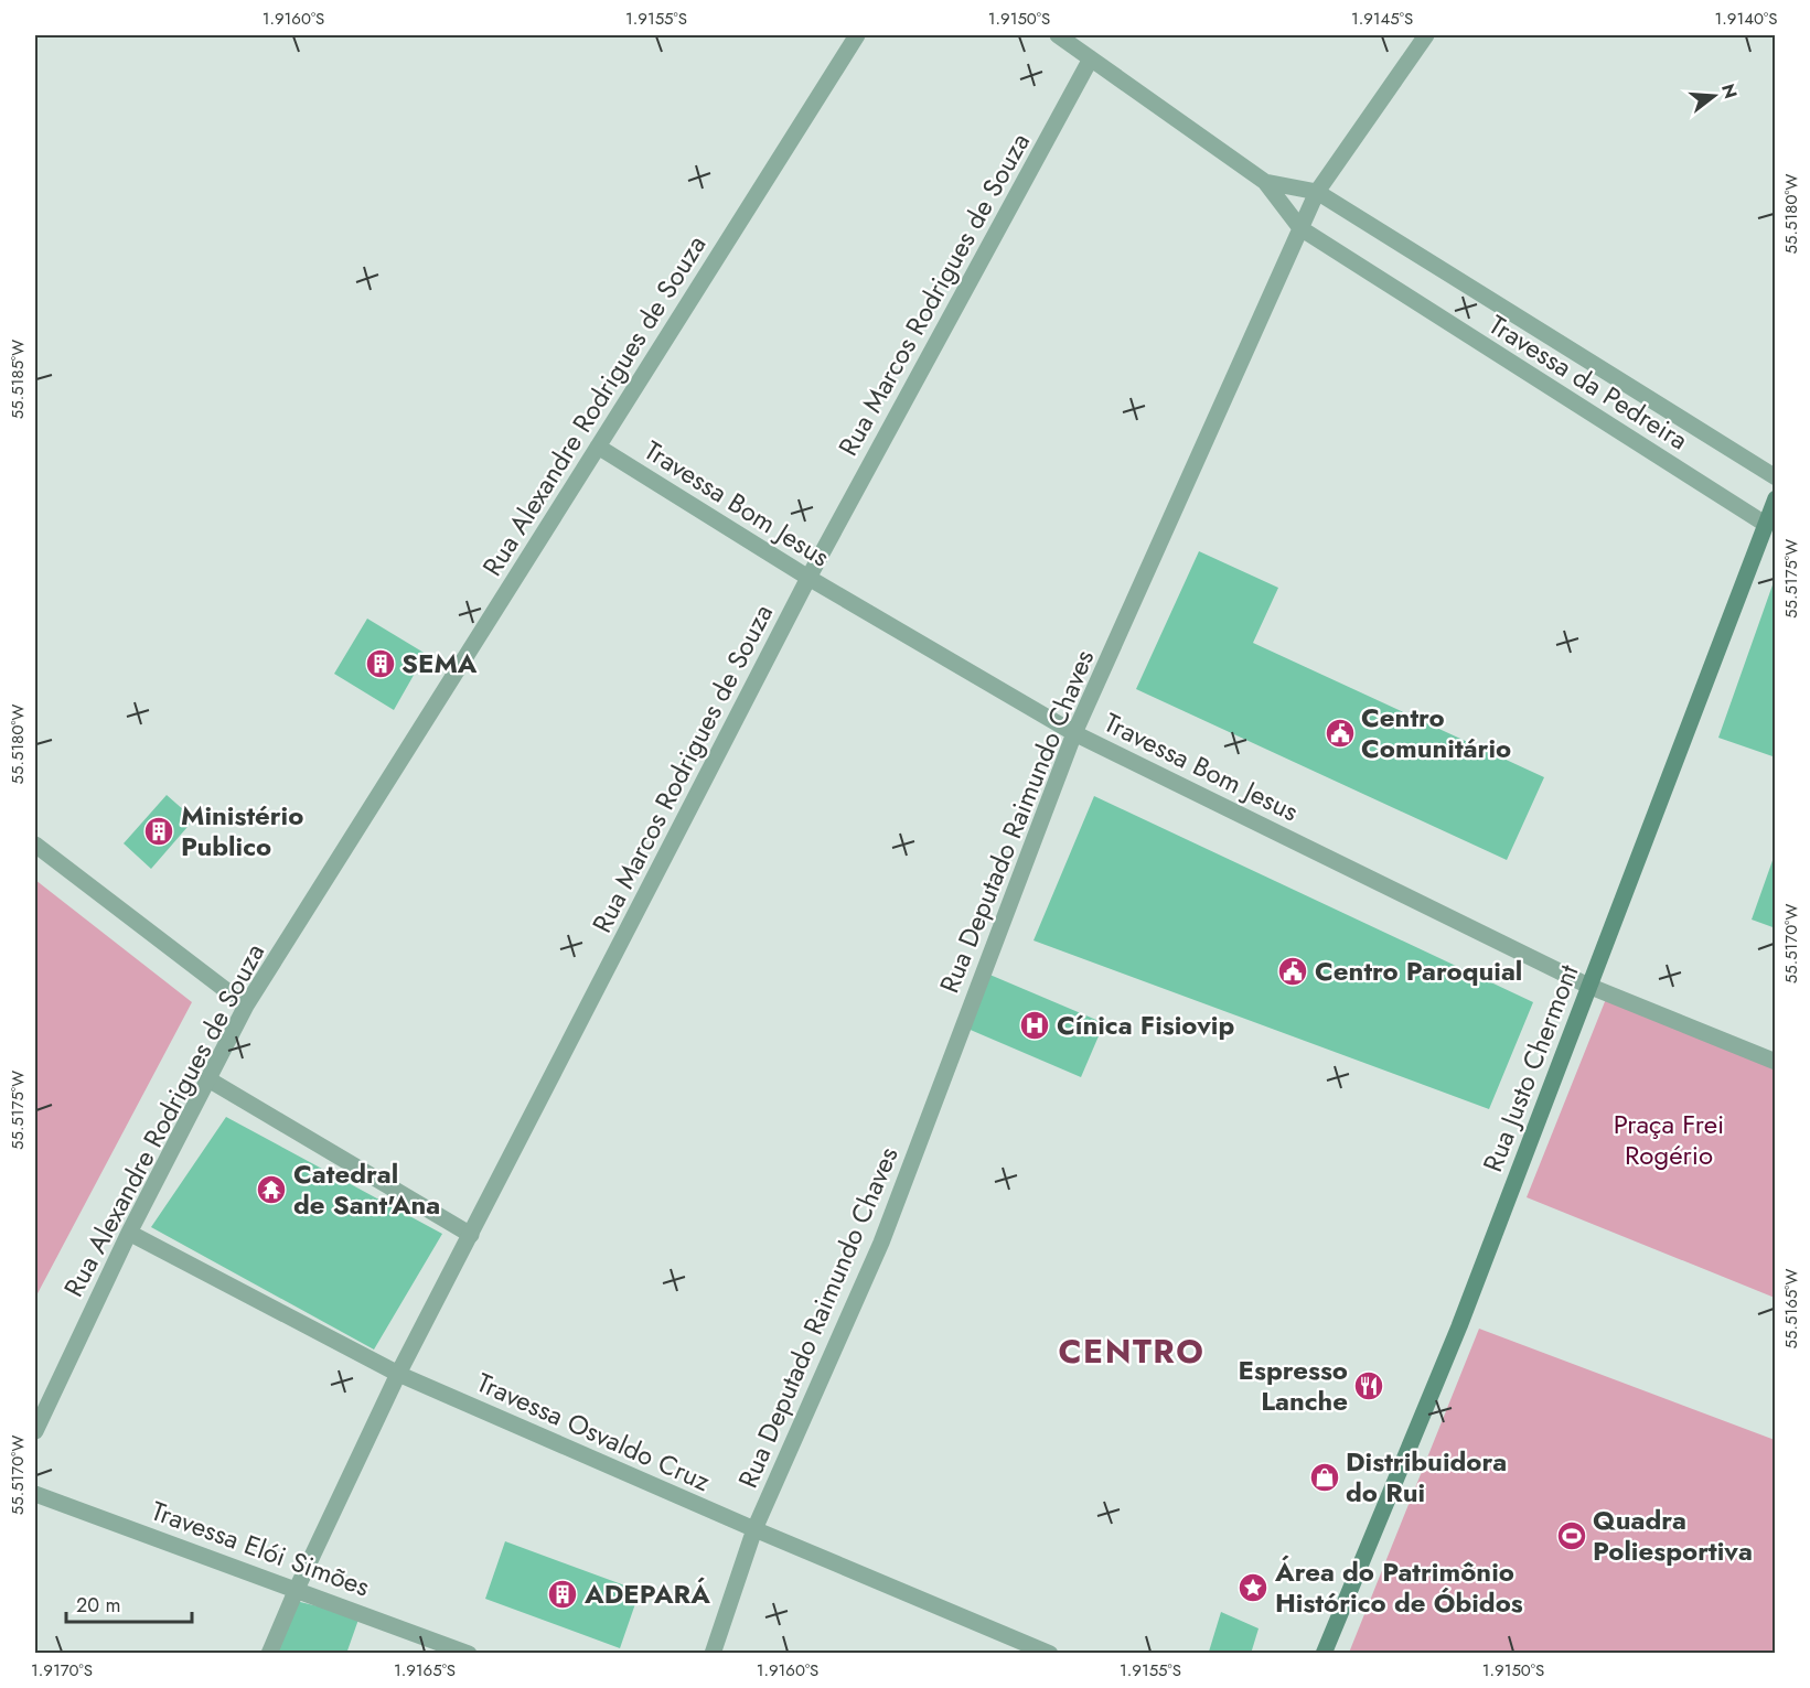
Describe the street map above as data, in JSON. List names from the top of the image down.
{
  "streets": {
    "street": [
      "Rua Marcos Rodrigues de Souza",
      "Travessa da Pedreira",
      "Rua Alexandre Rodrigues de Souza",
      "Travessa Bom Jesus",
      "Rua Deputado Raimundo Chaves",
      "Rua Justo Chermont",
      "Travessa Osvaldo Cruz",
      "Travessa Elói Simões"
    ]
  },
  "crossings": [
    ["Rua Marcos Rodrigues de Souza", "Travessa da Pedreira"],
    ["Rua Marcos Rodrigues de Souza", "Travessa Bom Jesus"],
    ["Rua Marcos Rodrigues de Souza", "Travessa Osvaldo Cruz"],
    ["Rua Marcos Rodrigues de Souza", "Travessa Elói Simões"],
    ["Travessa da Pedreira", "Rua Deputado Raimundo Chaves"],
    ["Travessa da Pedreira", "Rua Justo Chermont"],
    ["Rua Alexandre Rodrigues de Souza", "Travessa Bom Jesus"],
    ["Rua Alexandre Rodrigues de Souza", "Travessa Osvaldo Cruz"],
    ["Travessa Bom Jesus", "Rua Deputado Raimundo Chaves"],
    ["Travessa Bom Jesus", "Rua Justo Chermont"],
    ["Rua Deputado Raimundo Chaves", "Travessa Osvaldo Cruz"]
  ],
  "districts": ["CENTRO"],
  "parks": ["Praça Frei Rogério"],
  "places": {
    "building": ["SEMA", "Ministério Publico", "ADEPARÁ"],
    "public building": ["Centro Comunitário", "Centro Paroquial"],
    "hospital": ["Cínica Fisiovip"],
    "temple": ["Catedral de Sant'Ana"],
    "restaurant": ["Espresso Lanche"],
    "shop": ["Distribuidora do Rui"],
    "sports": ["Quadra Poliesportiva"],
    "place": ["Área do Patrimônio Histórico de Óbidos"]
  },
  "scale_bar": "20 m",
  "north": "right",
  "coordinates": [
    "1.9160°S",
    "1.9155°S",
    "1.9150°S",
    "1.9145°S",
    "1.9140°S",
    "55.5180°W",
    "55.5185°W",
    "55.5175°W",
    "55.5170°W",
    "55.5165°W",
    "1.9170°S",
    "1.9165°S"
  ]
}
